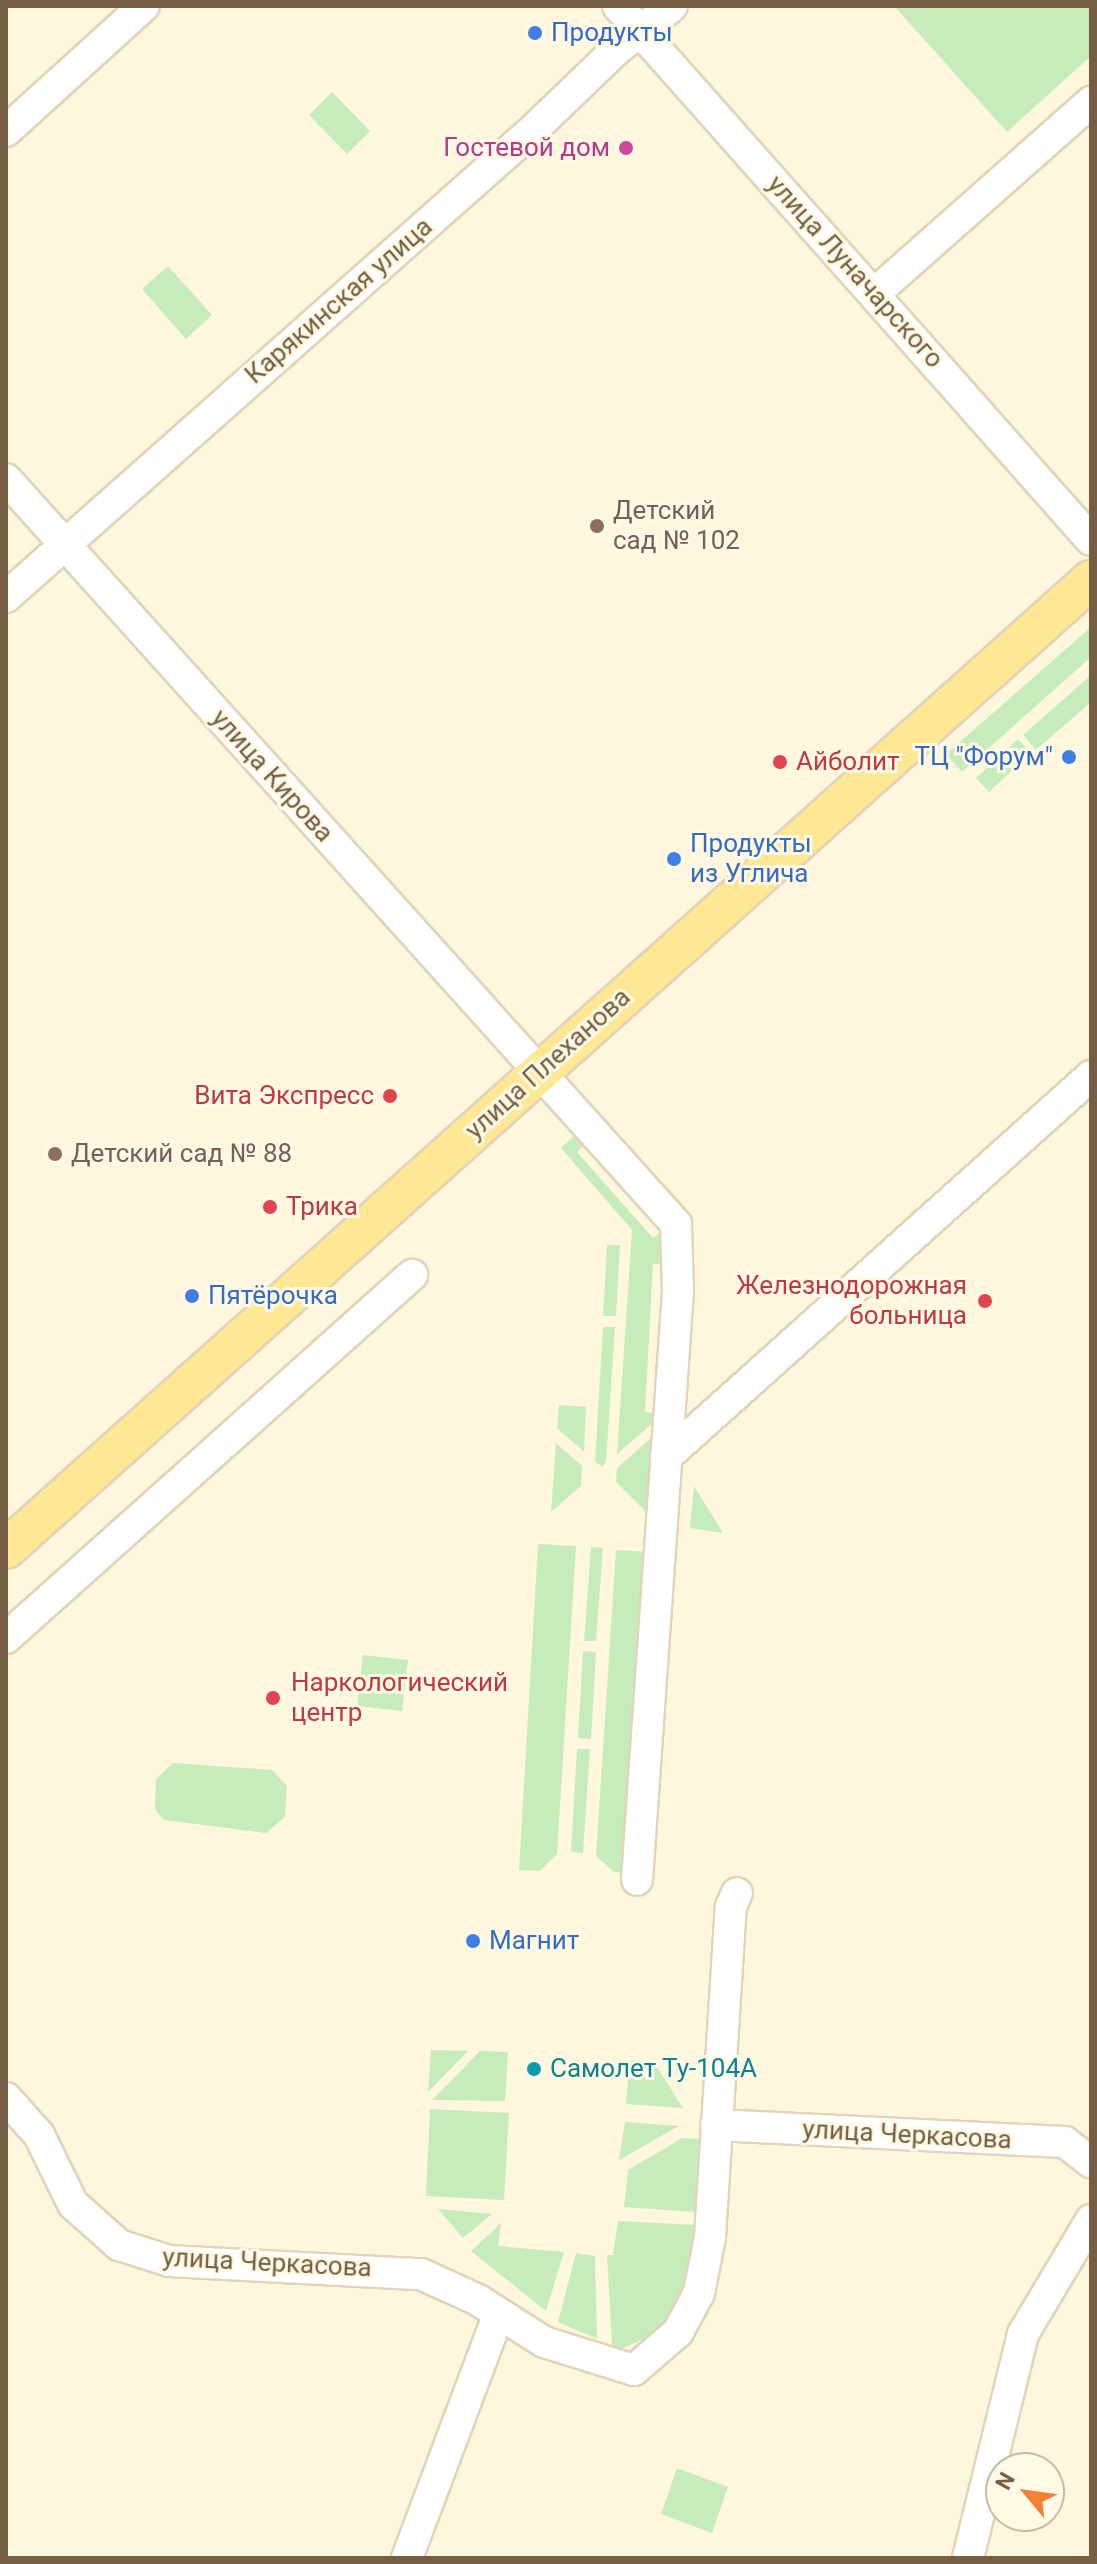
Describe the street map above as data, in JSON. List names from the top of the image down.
{
  "streets": {
    "main road": ["улица Плеханова"],
    "street": [
      "улица Луначарского",
      "Карякинская улица",
      "улица Кирова",
      "улица Черкасова"
    ]
  },
  "crossings": [
    ["улица Луначарского", "Карякинская улица"],
    ["Карякинская улица", "улица Кирова"],
    ["улица Кирова", "улица Плеханова"]
  ],
  "places": [
    "Продукты",
    "Гостевой дом",
    "Детский сад № 102",
    "ТЦ \"Форум\"",
    "Айболит",
    "Продукты из Углича",
    "Вита Экспресс",
    "Детский сад № 88",
    "Трика",
    "Пятёрочка",
    "Железнодорожная больница",
    "Наркологический центр",
    "Магнит",
    "Самолет Ту-104А"
  ],
  "north": "top left"
}
